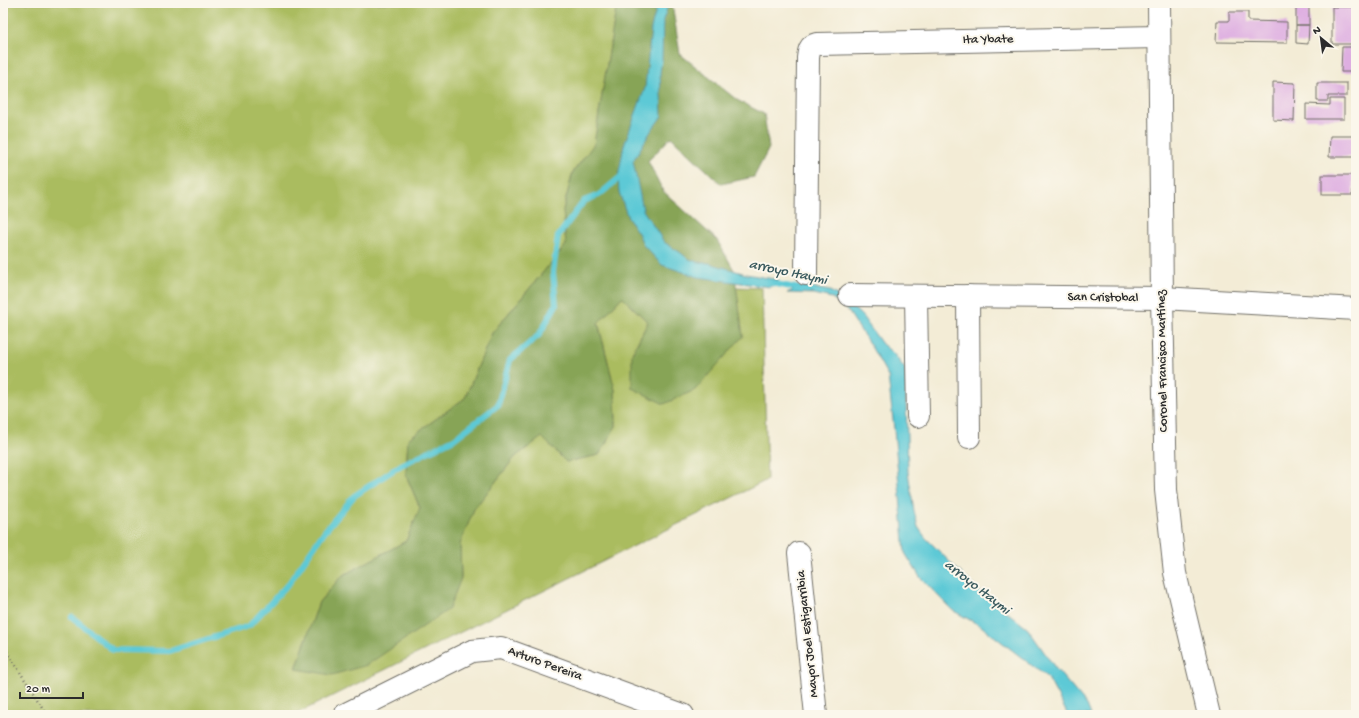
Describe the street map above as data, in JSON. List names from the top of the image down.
{
  "streets": {
    "street": [
      "Ita Ybate",
      "San Cristobal",
      "Coronel Francisco Martínez",
      "Mayor Joel Estigarribia",
      "Arturo Pereira"
    ]
  },
  "crossings": [
    ["Ita Ybate", "Coronel Francisco Martínez"],
    ["San Cristobal", "Coronel Francisco Martínez"]
  ],
  "water": ["arroyo Itaymi"],
  "scale_bar": "20 m",
  "north": "top left"
}
